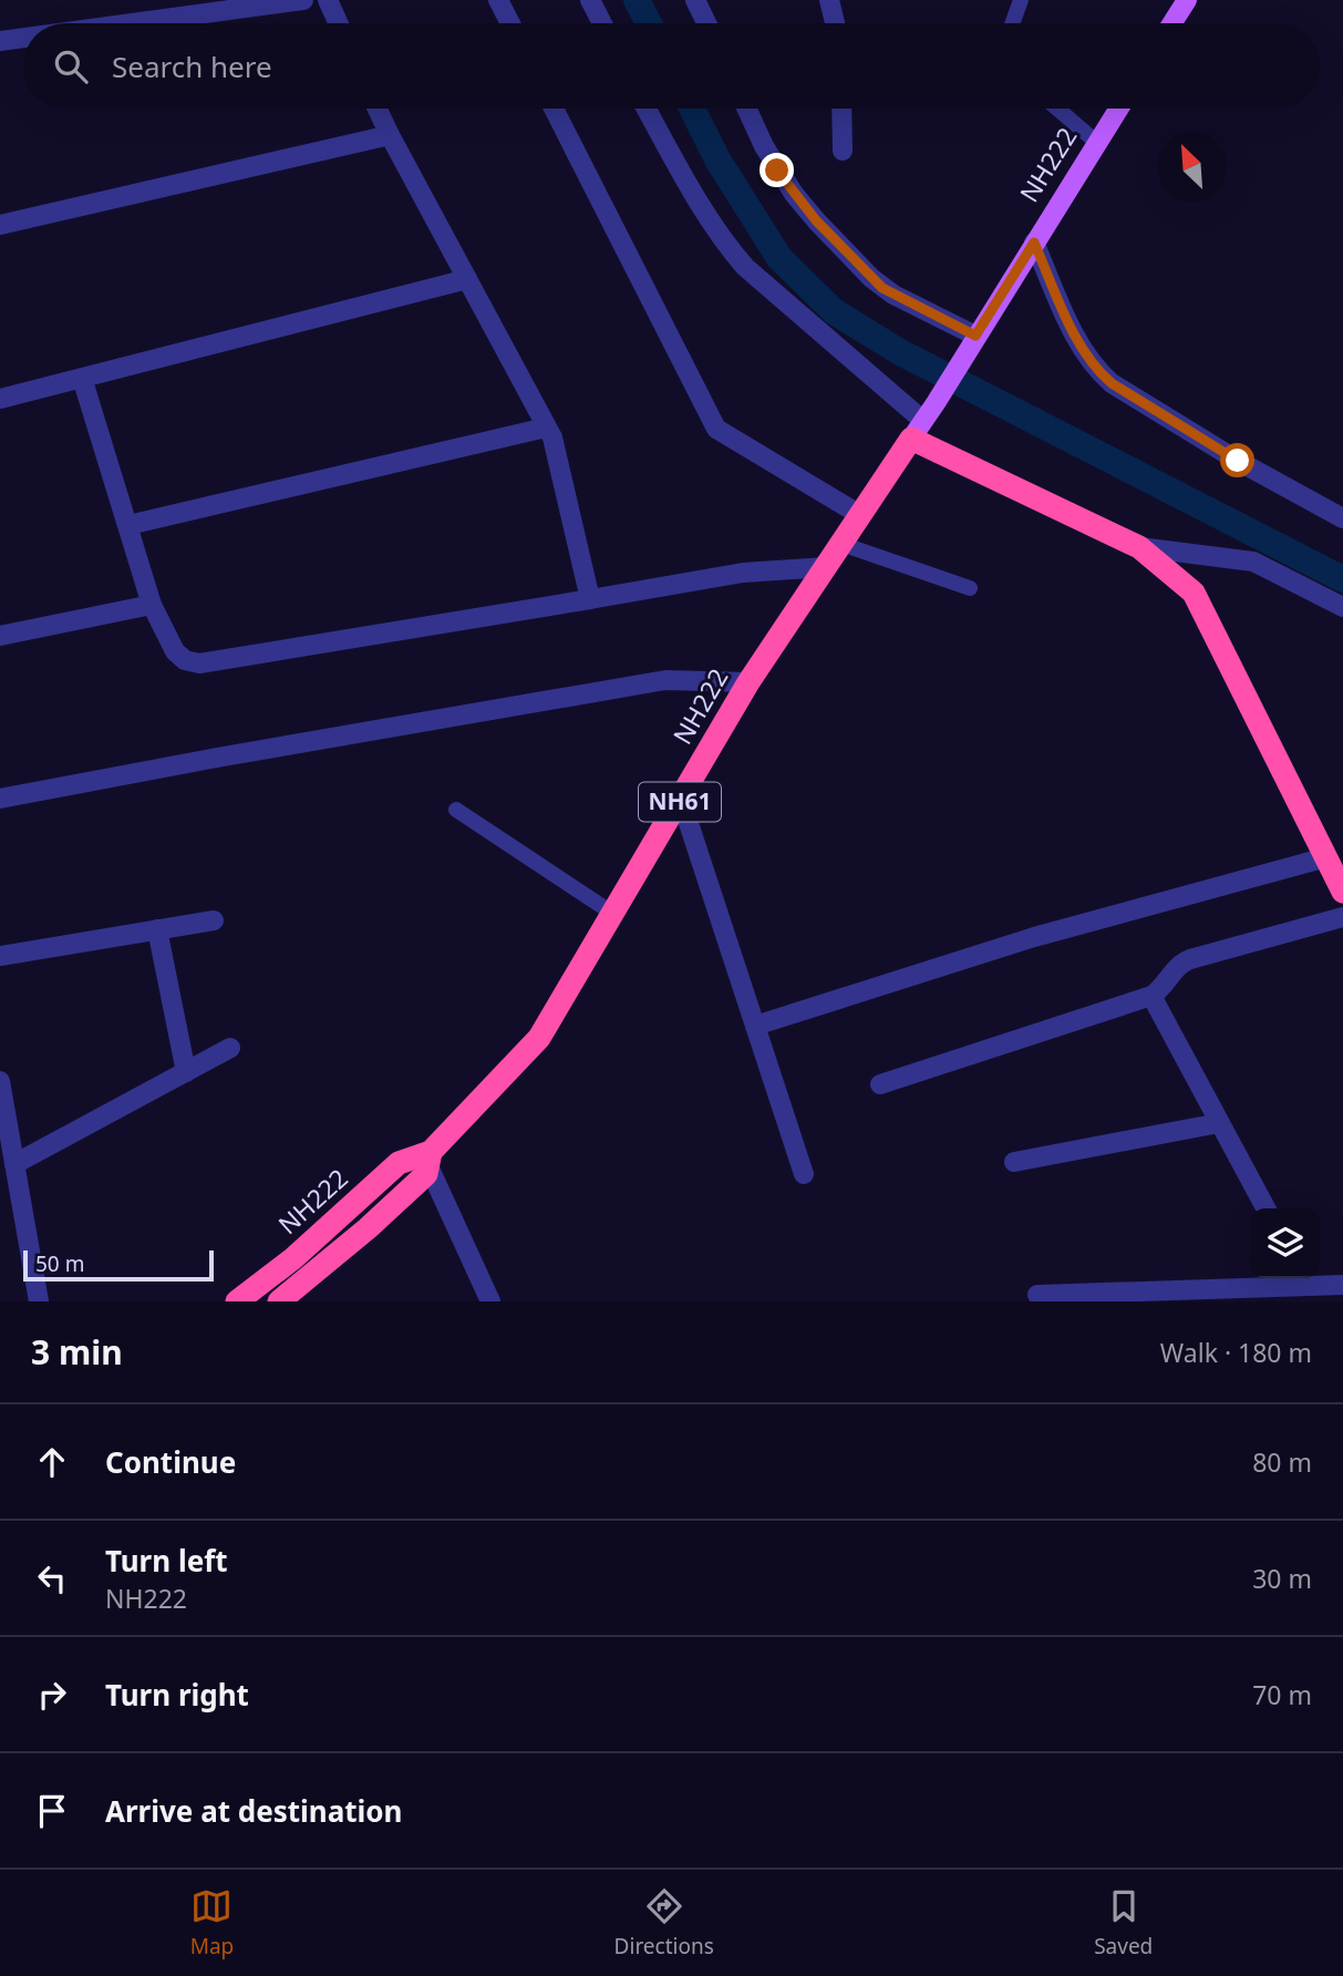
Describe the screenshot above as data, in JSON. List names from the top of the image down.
{
  "streets": {
    "highway": ["NH222", "NH61"]
  },
  "scale_bar": "50 m",
  "north": "top left",
  "page": {
    "search": "Search here",
    "scale": "50 m",
    "heading": ["3 min", "Walk · 180 m"],
    "list": [
      ["Continue", "80 m"],
      ["Turn left", "NH222", "30 m"],
      ["Turn right", "70 m"],
      "Arrive at destination"
    ],
    "nav": ["Map", "Directions", "Saved"]
  }
}
